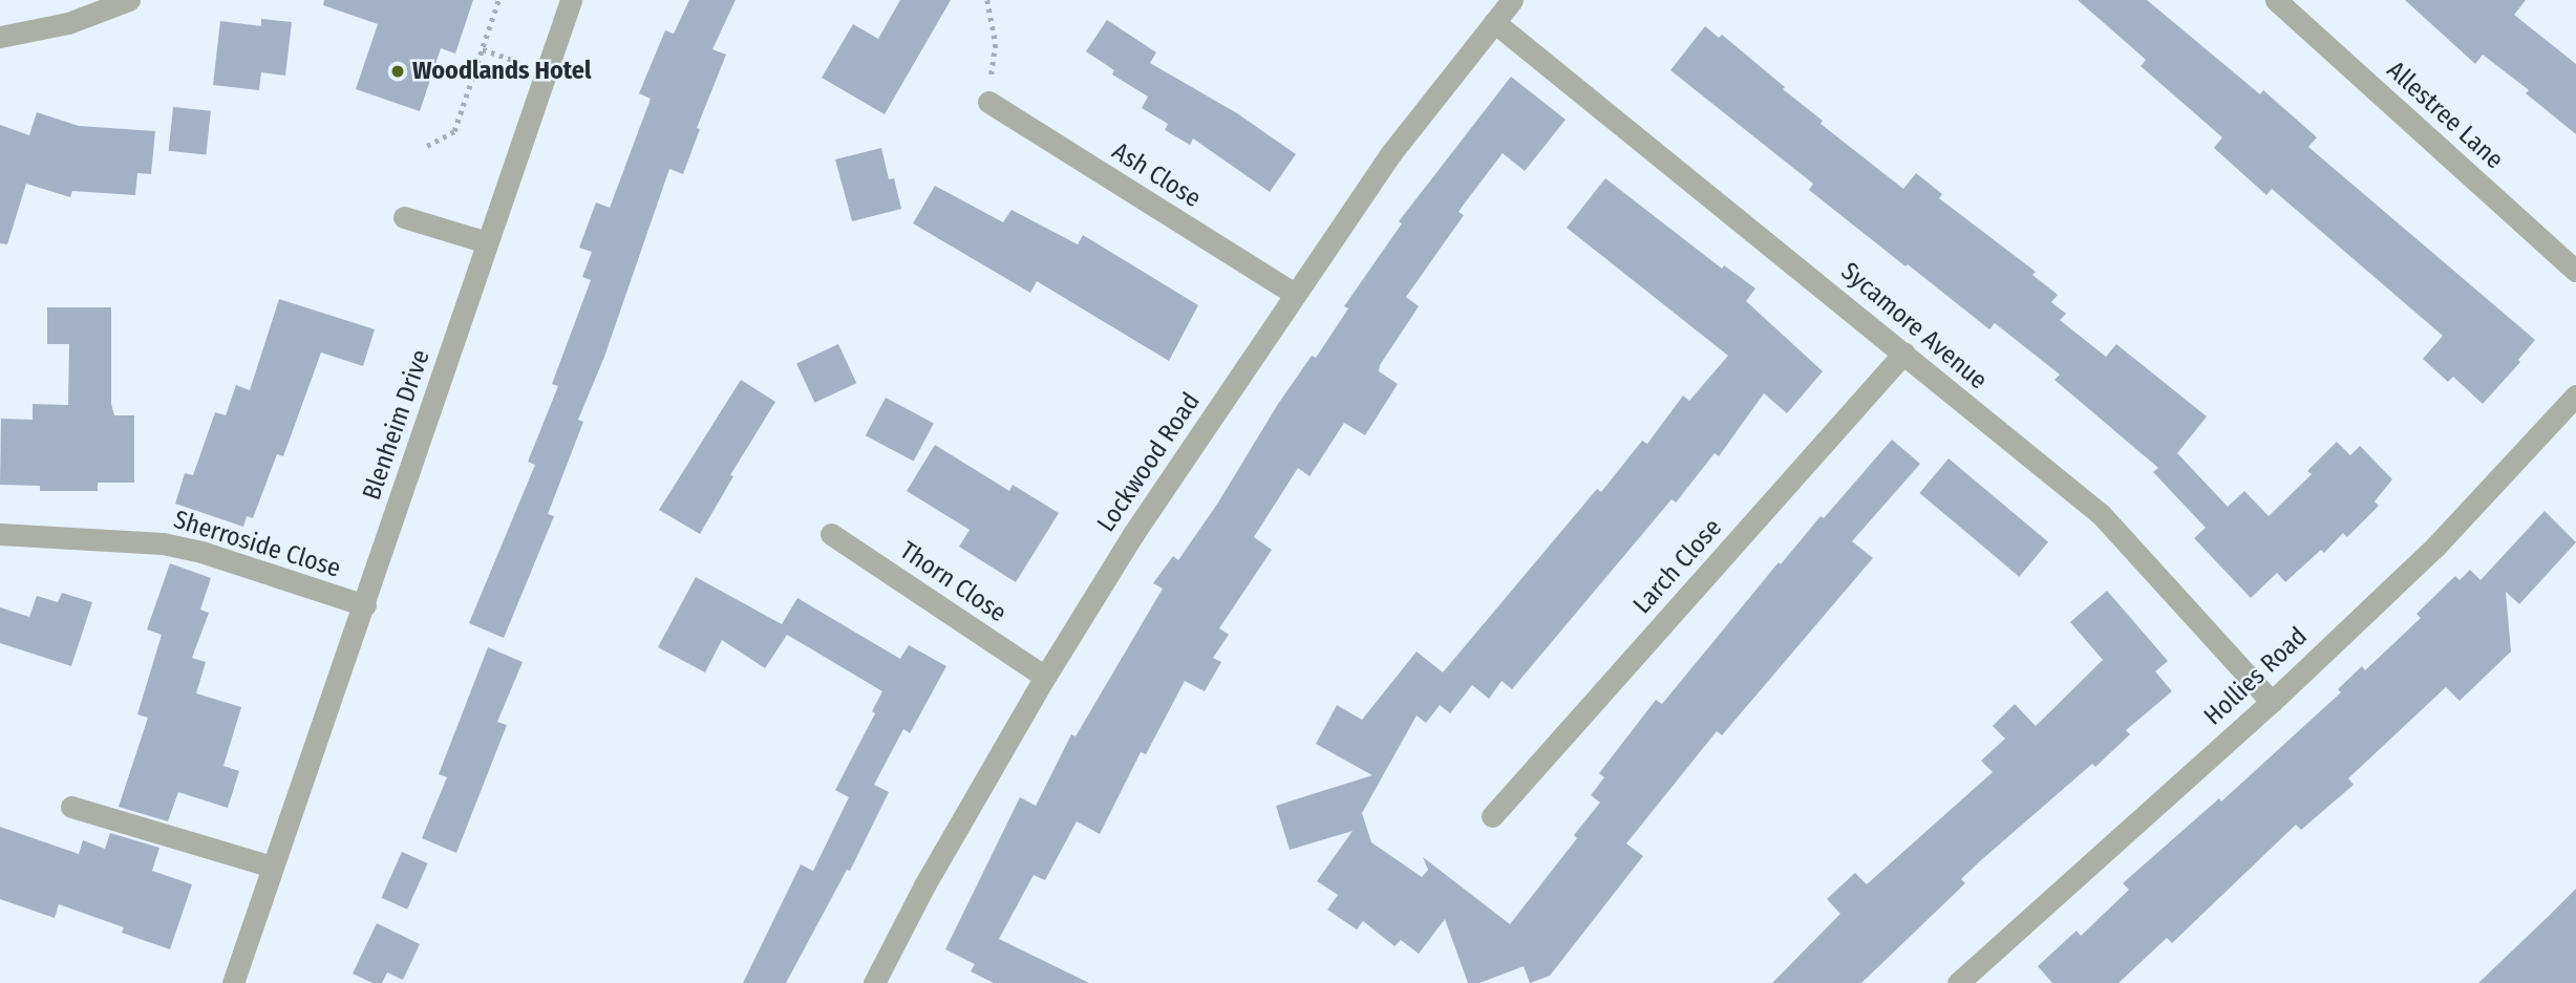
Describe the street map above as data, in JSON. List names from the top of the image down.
{
  "streets": {
    "street": [
      "Allestree Lane",
      "Ash Close",
      "Sycamore Avenue",
      "Blenheim Drive",
      "Lockwood Road",
      "Sherroside Close",
      "Larch Close",
      "Thorn Close",
      "Hollies Road"
    ]
  },
  "crossings": [
    ["Ash Close", "Lockwood Road"],
    ["Sycamore Avenue", "Lockwood Road"],
    ["Sycamore Avenue", "Larch Close"],
    ["Sycamore Avenue", "Hollies Road"],
    ["Blenheim Drive", "Sherroside Close"],
    ["Lockwood Road", "Thorn Close"]
  ],
  "places": ["Woodlands Hotel"]
}
